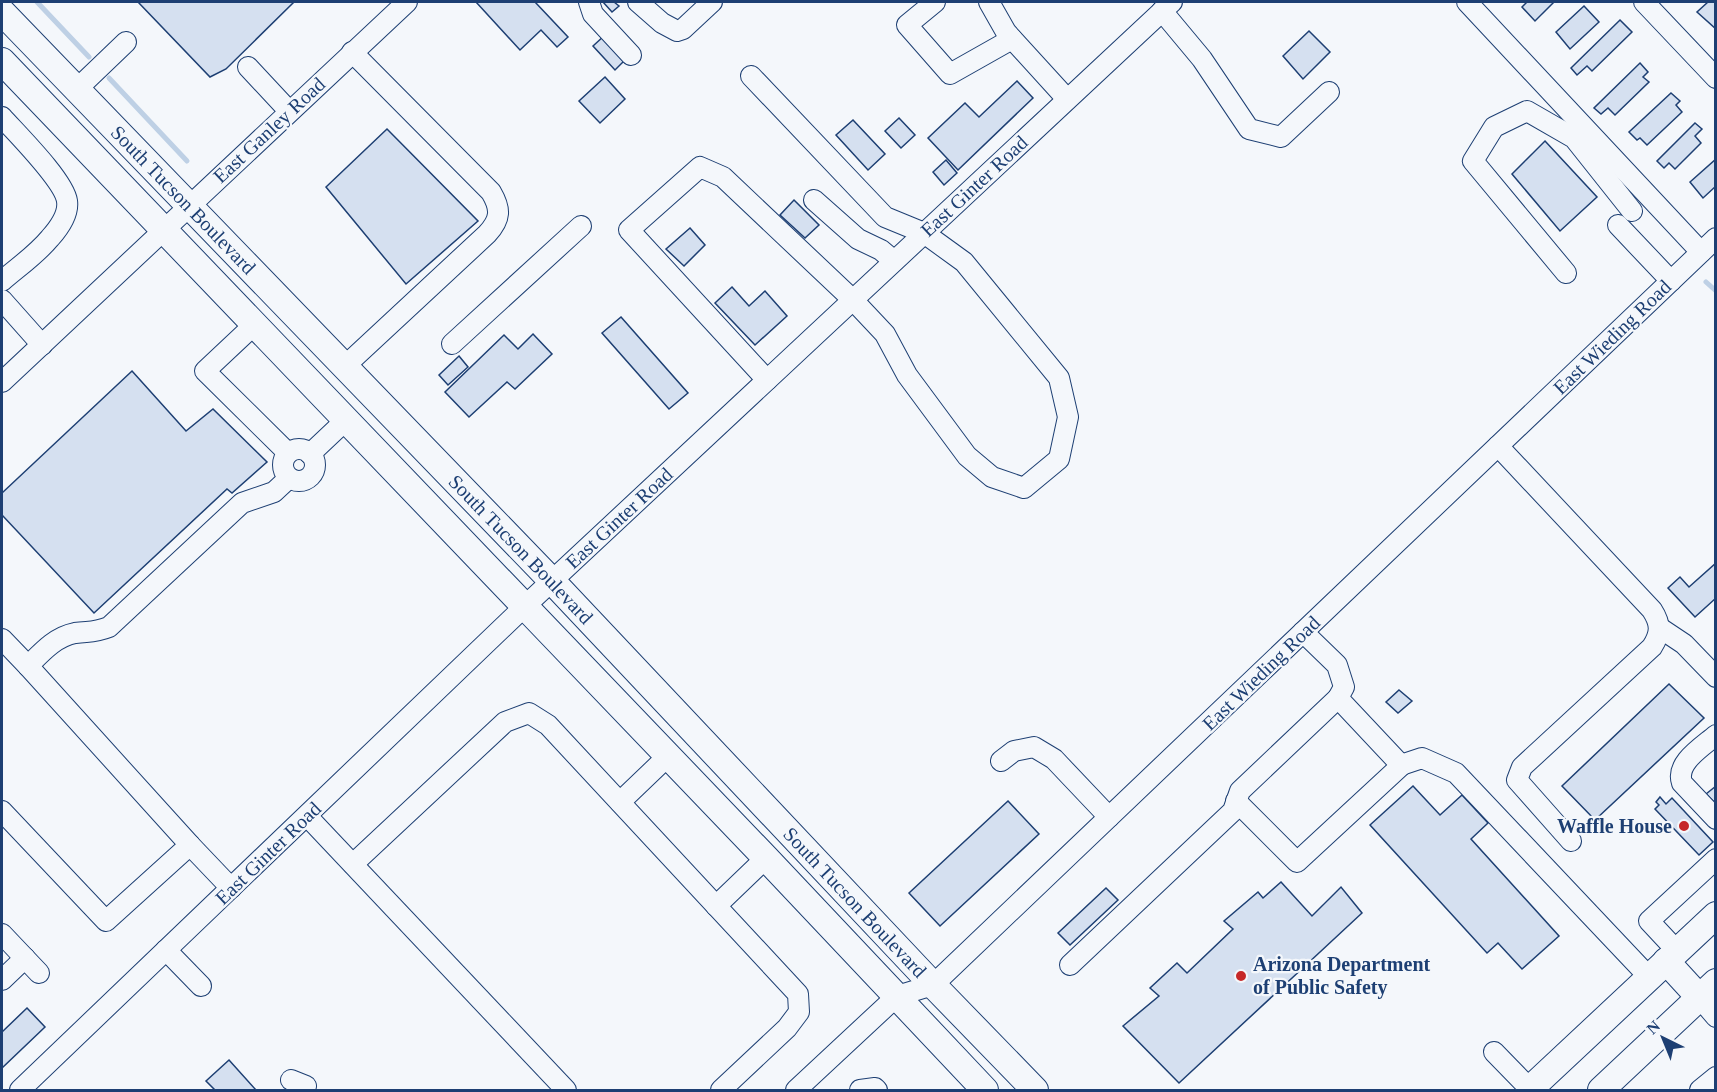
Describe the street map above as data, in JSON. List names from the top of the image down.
{
  "streets": {
    "main road": ["South Tucson Boulevard"],
    "street": ["East Ganley Road", "East Ginter Road", "East Wieding Road"]
  },
  "crossings": [
    ["East Ganley Road", "South Tucson Boulevard"],
    ["East Ginter Road", "South Tucson Boulevard"],
    ["South Tucson Boulevard", "East Wieding Road"]
  ],
  "places": ["Waffle House", "Arizona Department of Public Safety"],
  "north": "top left"
}
